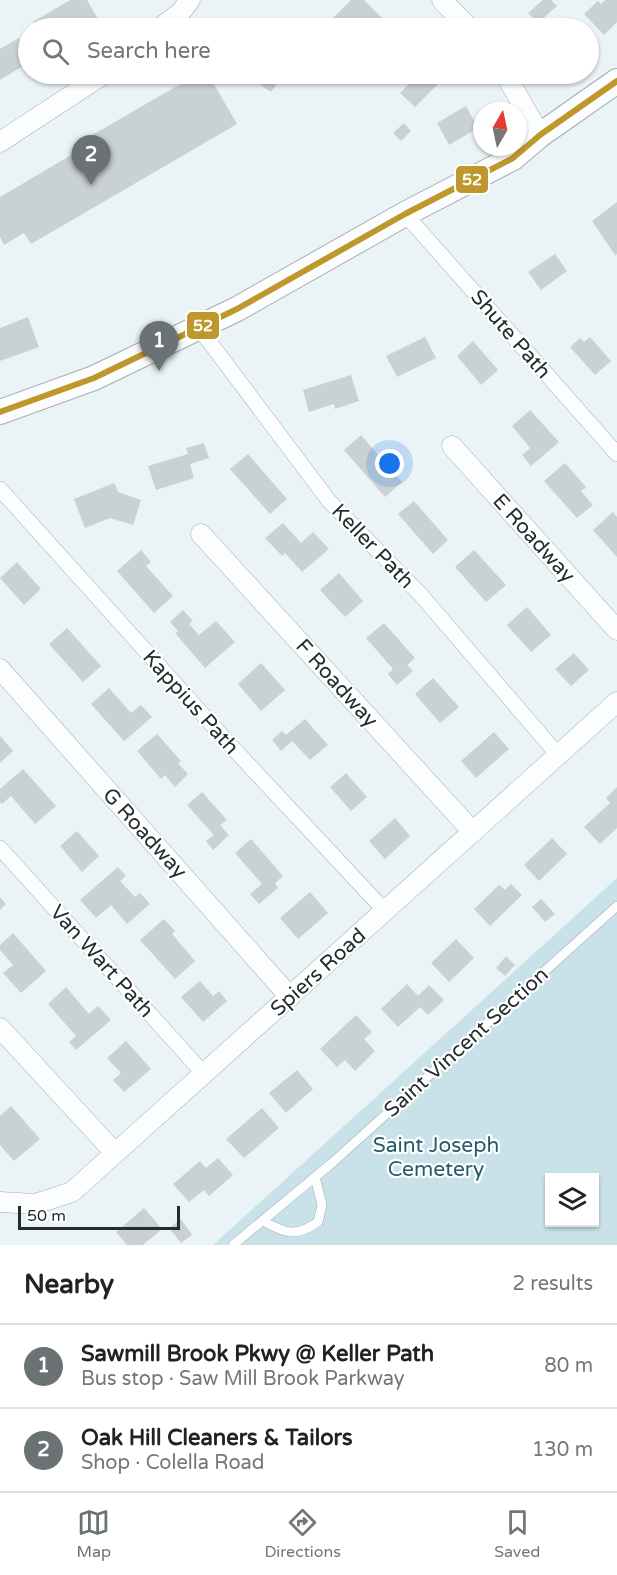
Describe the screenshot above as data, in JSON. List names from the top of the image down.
{
  "streets": {
    "street": [
      "Shute Path",
      "E Roadway",
      "Keller Path",
      "F Roadway",
      "Kappius Path",
      "G Roadway",
      "Van Wart Path",
      "Spiers Road"
    ],
    "lane": ["Saint Vincent Section"]
  },
  "crossings": [
    ["Keller Path", "Spiers Road"],
    ["F Roadway", "Spiers Road"],
    ["Kappius Path", "Spiers Road"],
    ["G Roadway", "Spiers Road"],
    ["Van Wart Path", "Spiers Road"]
  ],
  "parks": ["Saint Joseph Cemetery"],
  "lines": ["transit line 52"],
  "scale_bar": "50 m",
  "north": "top",
  "page": {
    "search": "Search here",
    "pins": ["2", "1"],
    "scale": "50 m",
    "heading": ["Nearby", "2 results"],
    "list": [
      {
        "mark": "1",
        "name": "Sawmill Brook Pkwy @ Keller Path",
        "note": "Bus stop · Saw Mill Brook Parkway",
        "value": "80 m"
      },
      {
        "mark": "2",
        "name": "Oak Hill Cleaners & Tailors",
        "note": "Shop · Colella Road",
        "value": "130 m"
      }
    ],
    "nav": ["Map", "Directions", "Saved"]
  }
}
